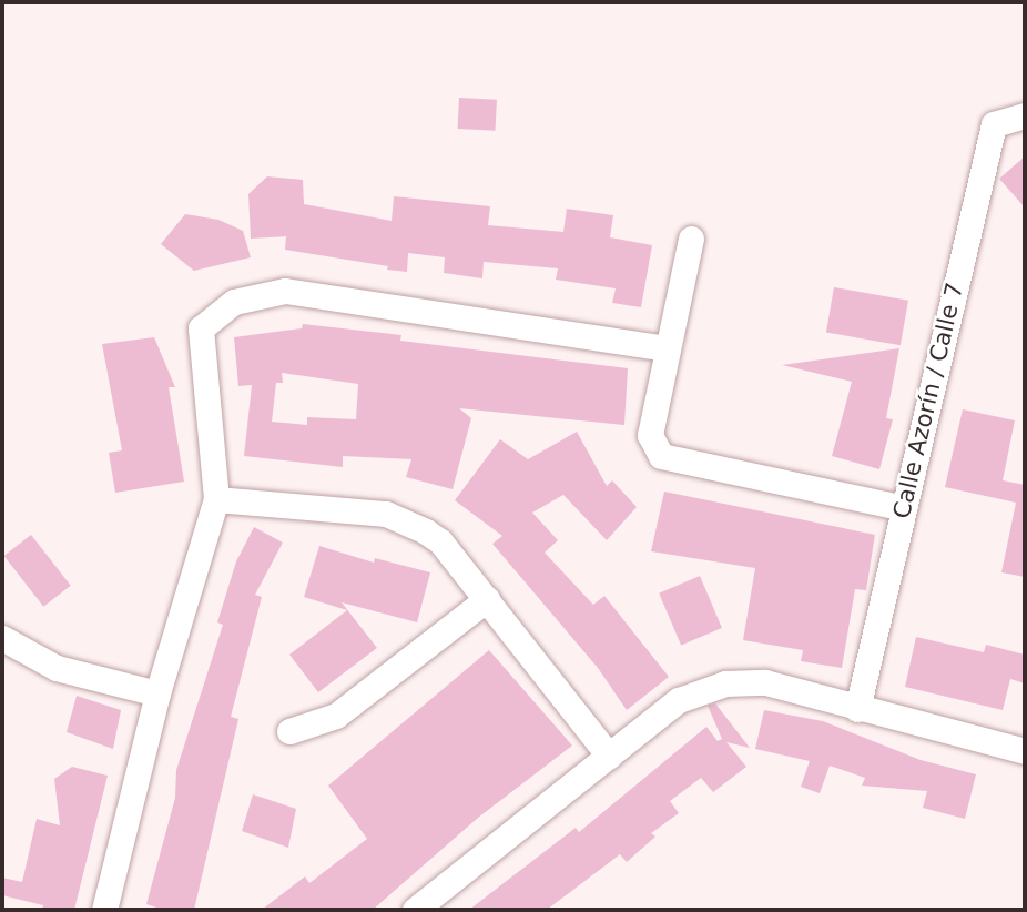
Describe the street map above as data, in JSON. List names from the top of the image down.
{
  "streets": {
    "street": ["Calle Azorín / Calle 7"]
  }
}
